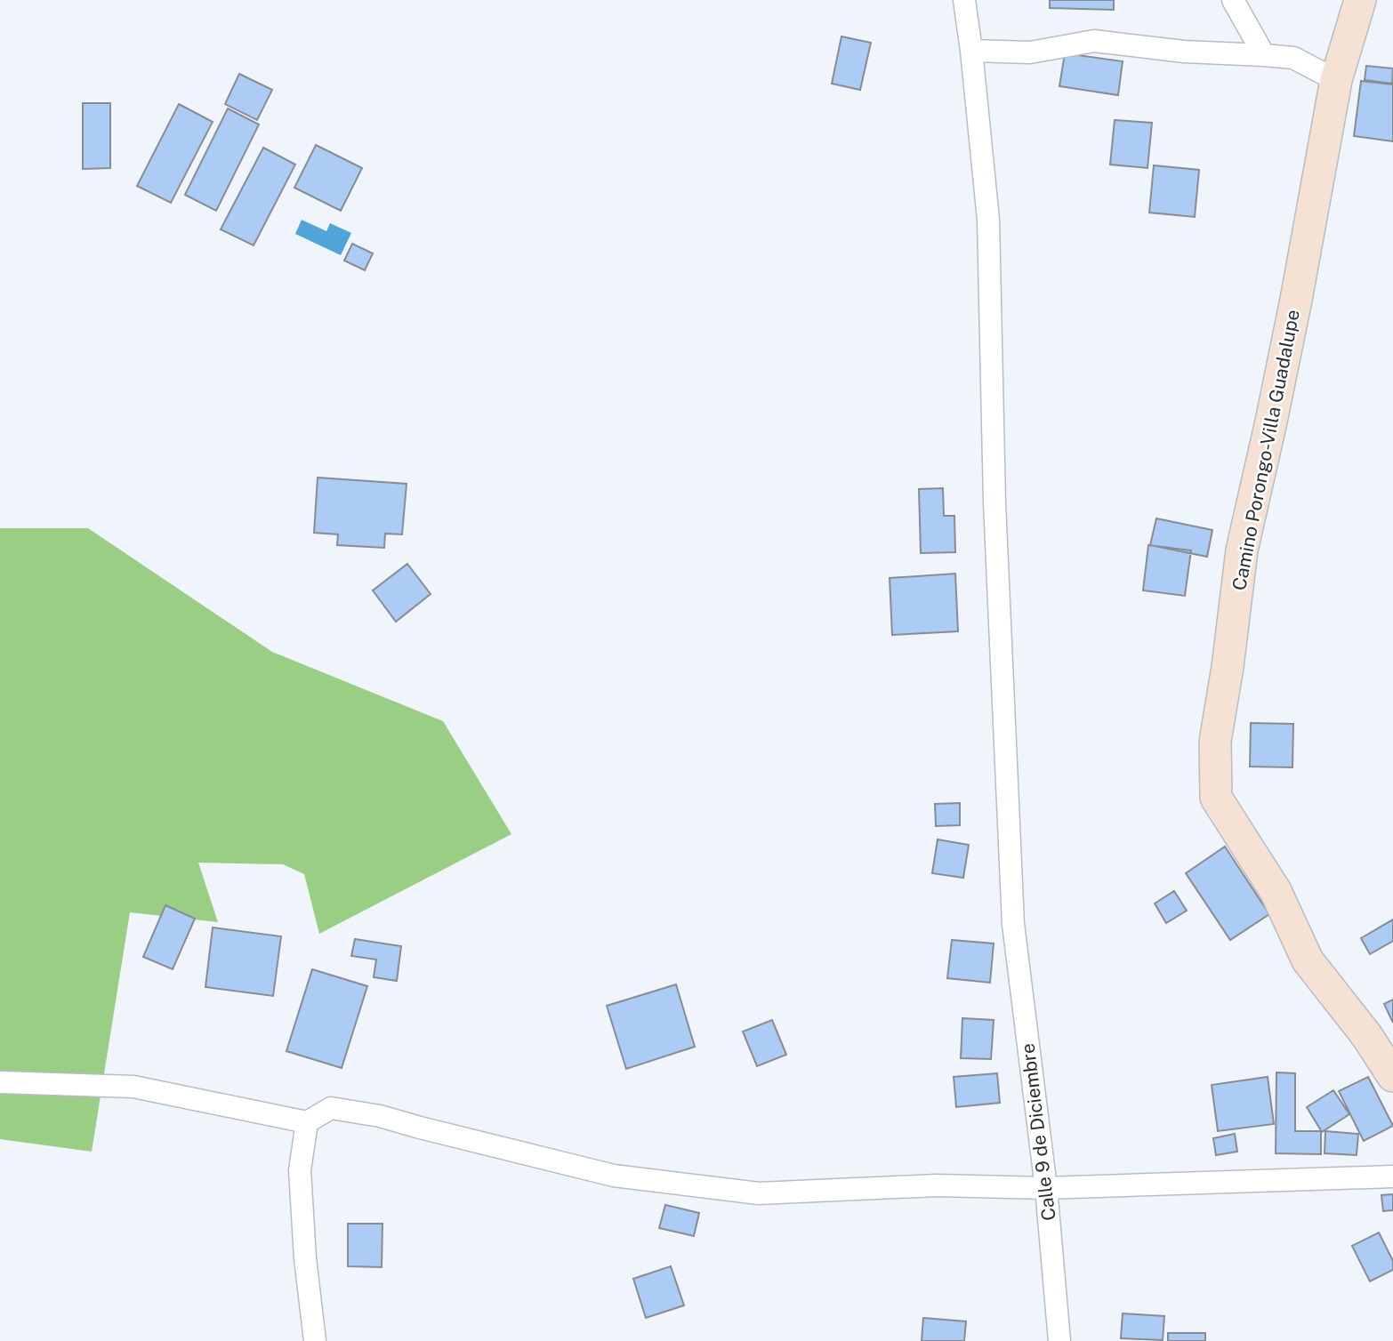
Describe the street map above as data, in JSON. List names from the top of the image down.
{
  "streets": {
    "street": ["Camino Porongo-Villa Guadalupe", "Calle 9 de Diciembre"]
  }
}
